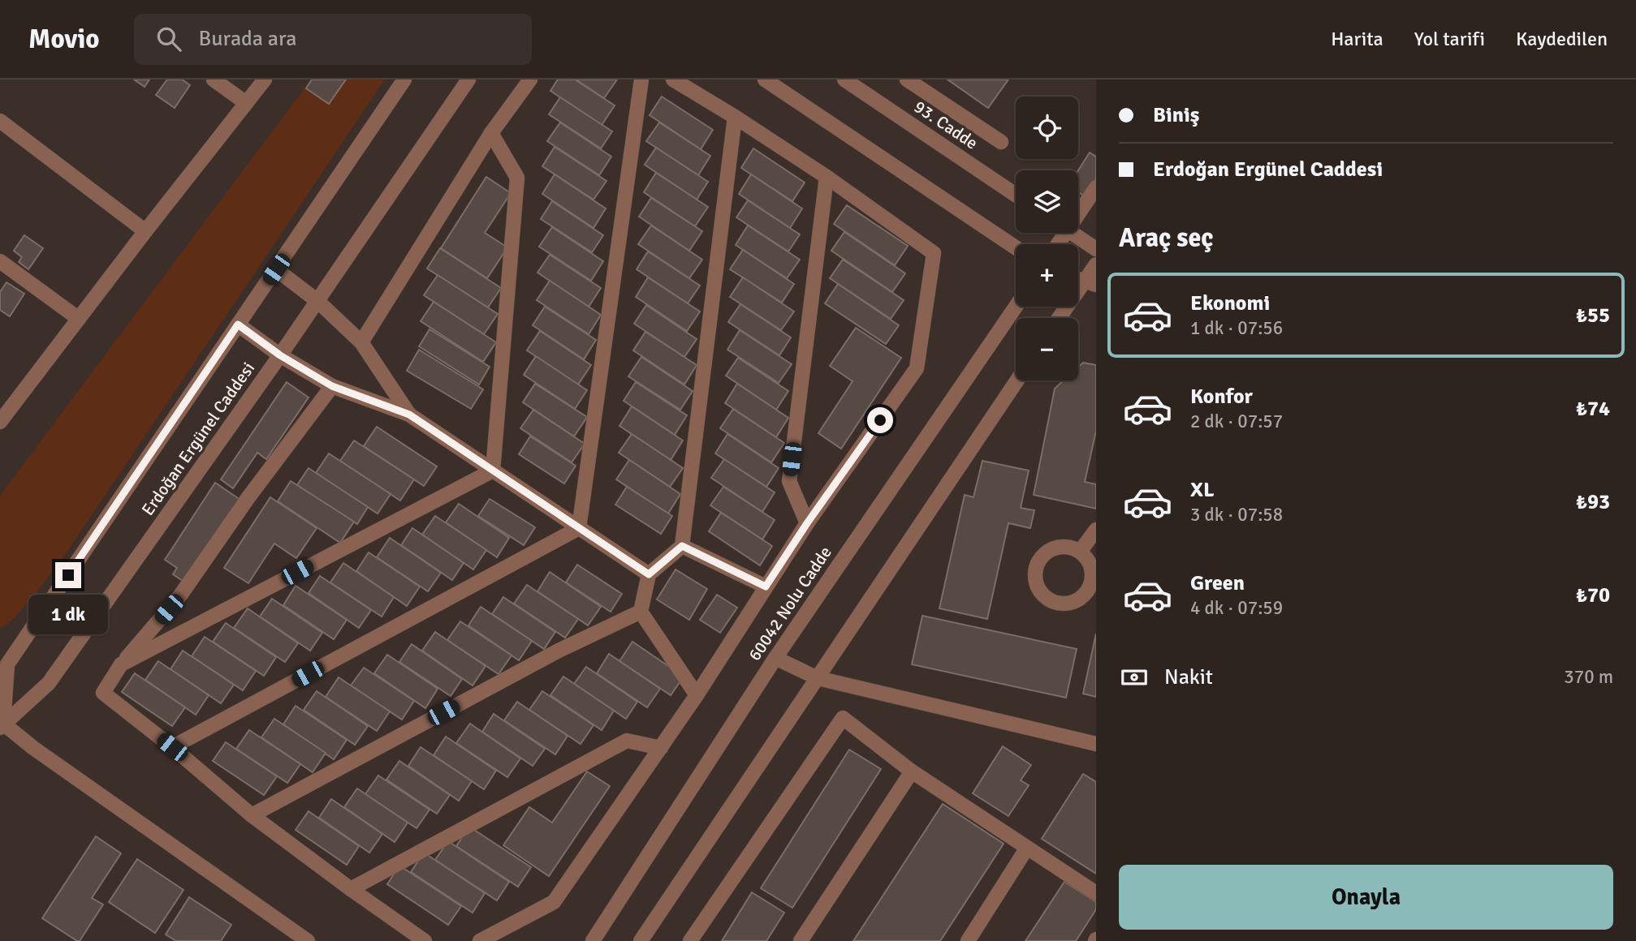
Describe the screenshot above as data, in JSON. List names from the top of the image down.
{
  "streets": {
    "street": ["93. Cadde", "Erdoğan Ergünel Caddesi", "60042 Nolu Cadde"]
  },
  "page": {
    "header": "Movio",
    "search": "Burada ara",
    "nav": ["Harita", "Yol tarifi", "Kaydedilen"],
    "banner": ["Biniş", "Erdoğan Ergünel Caddesi"],
    "map_buttons": ["+", "−"],
    "heading": "Araç seç",
    "list": [
      {
        "name": "Ekonomi",
        "note": "1 dk · 07:56",
        "value": "₺55"
      },
      {
        "name": "Konfor",
        "note": "2 dk · 07:57",
        "value": "₺74"
      },
      {
        "name": "XL",
        "note": "3 dk · 07:58",
        "value": "₺93"
      },
      {
        "name": "Green",
        "note": "4 dk · 07:59",
        "value": "₺70"
      }
    ],
    "bubble": "1 dk",
    "pay": ["Nakit", "370 m"],
    "buttons": "Onayla"
  }
}
